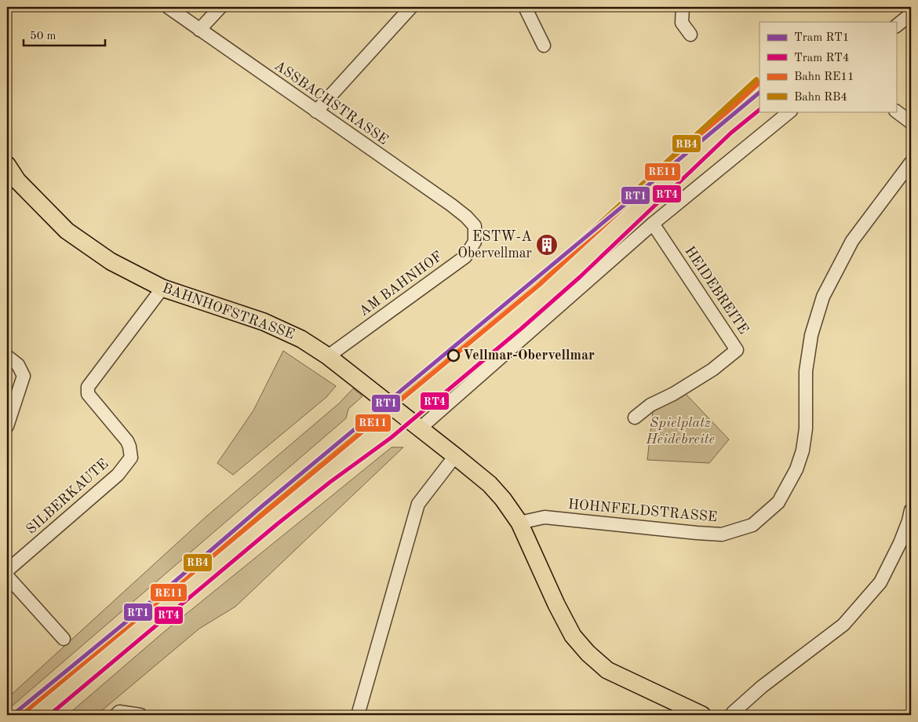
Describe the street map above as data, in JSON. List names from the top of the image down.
{
  "streets": {
    "main road": ["BAHNHOFSTRASSE"],
    "street": [
      "ASSBACHSTRASSE",
      "AM BAHNHOF",
      "HEIDEBREITE",
      "SILBERKAUTE",
      "HOHNFELDSTRASSE"
    ]
  },
  "crossings": [
    ["ASSBACHSTRASSE", "AM BAHNHOF"],
    ["AM BAHNHOF", "BAHNHOFSTRASSE"],
    ["BAHNHOFSTRASSE", "SILBERKAUTE"],
    ["BAHNHOFSTRASSE", "HOHNFELDSTRASSE"]
  ],
  "parks": ["Spielplatz Heidebreite"],
  "places": {
    "building": ["ESTW-A Obervellmar"],
    "other": ["Vellmar-Obervellmar"]
  },
  "lines": [
    "rail line RB4",
    "rail line RE11",
    "tram line RT1",
    "tram line RT4"
  ],
  "legend": [
    "Tram RT1",
    "Tram RT4",
    "Bahn RE11",
    "Bahn RB4"
  ],
  "scale_bar": "50 m"
}
